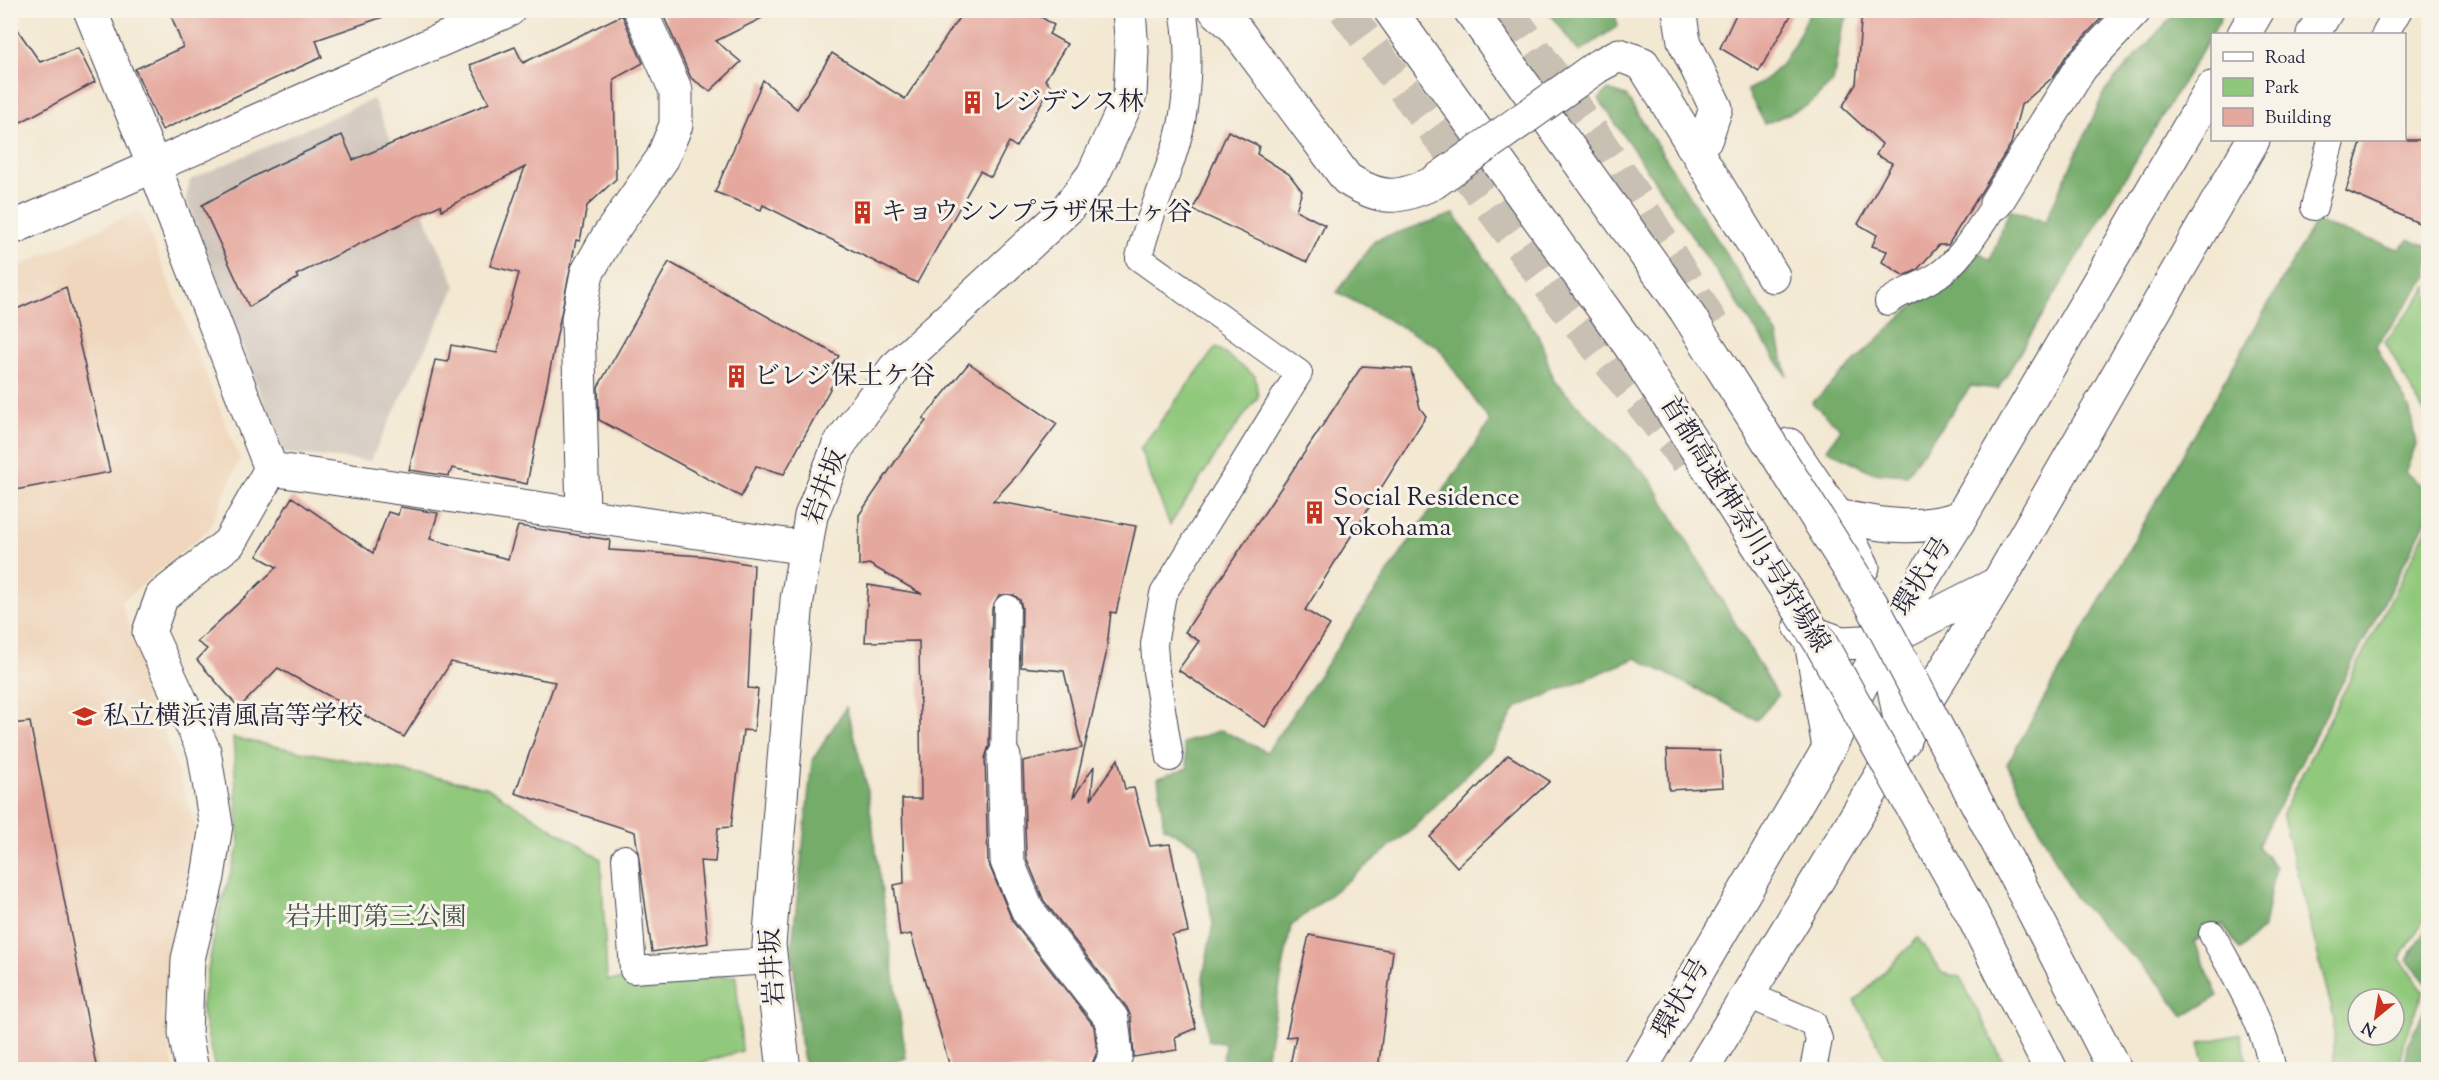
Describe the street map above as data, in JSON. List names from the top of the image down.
{
  "streets": {
    "main road": ["岩井坂", "首都高速神奈川3号狩場線", "環状1号"]
  },
  "parks": ["岩井町第三公園"],
  "places": {
    "building": [
      "レジデンス林",
      "キョウシンプラザ保土ヶ谷",
      "ビレジ保土ケ谷",
      "Social Residence Yokohama"
    ],
    "school or university": ["私立横浜清風高等学校"]
  },
  "legend": ["Road", "Park", "Building"],
  "north": "bottom left"
}
